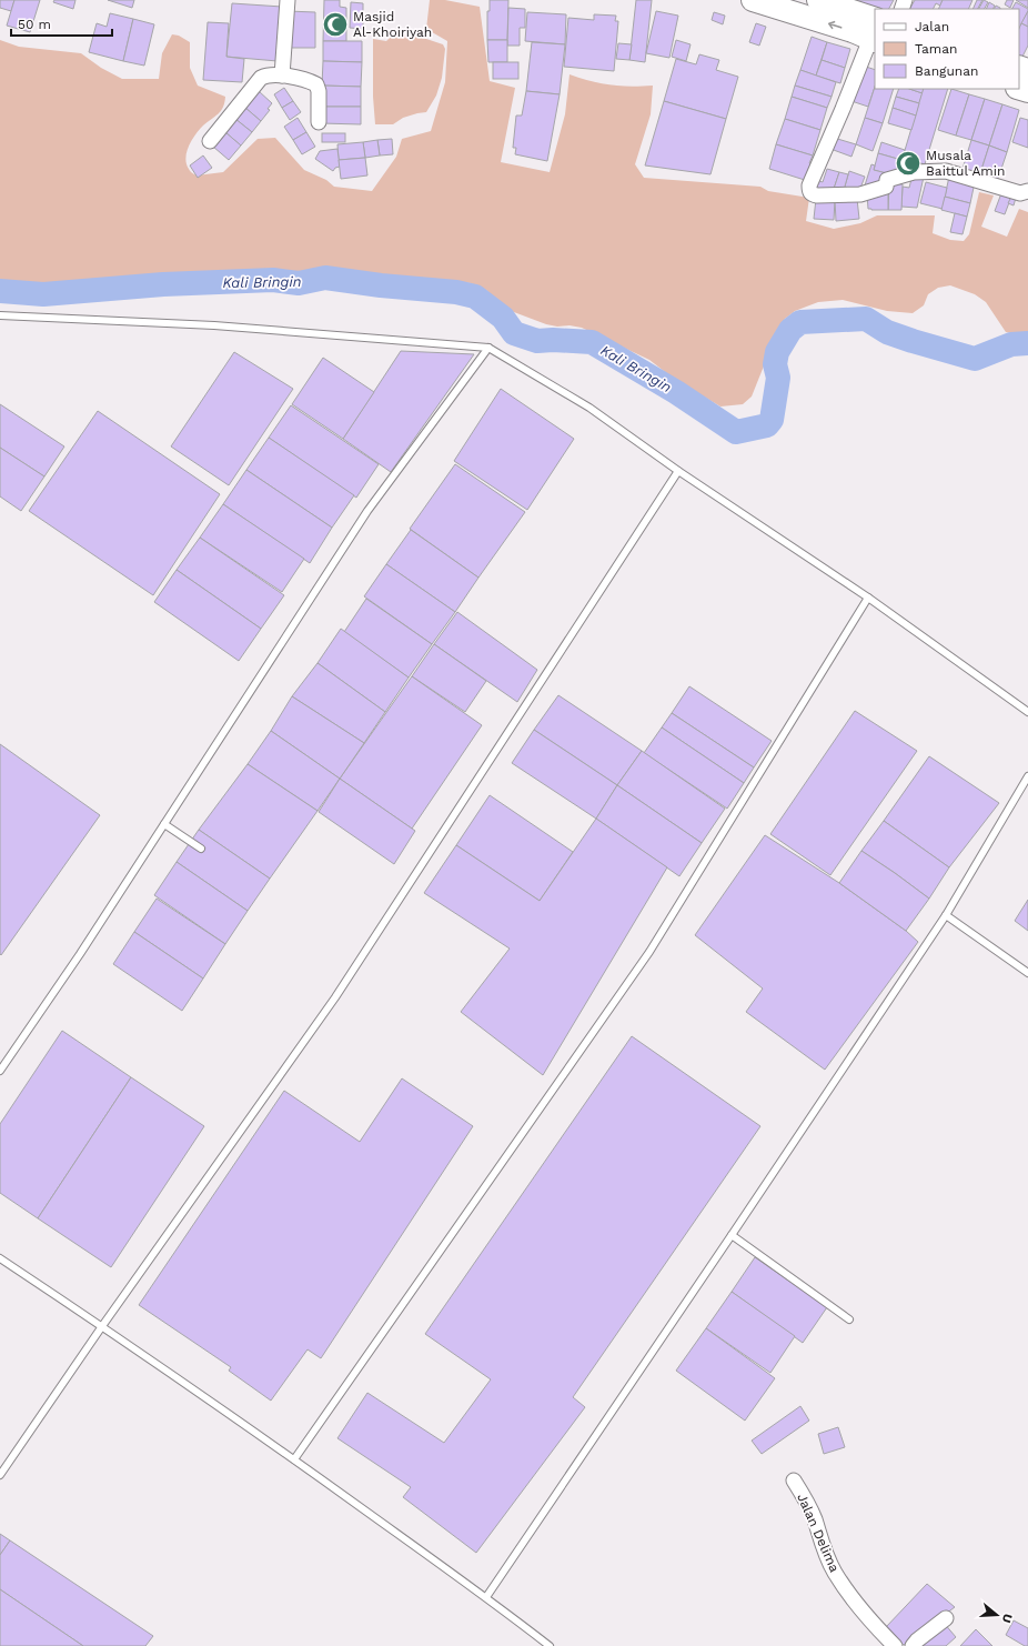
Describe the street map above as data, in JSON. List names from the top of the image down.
{
  "streets": {
    "street": ["Jalan Delima"]
  },
  "water": ["Kali Bringin"],
  "places": {
    "mosque": ["Masjid Al-Khoiriyah", "Musala Baittul Amin"]
  },
  "legend": ["Jalan", "Taman", "Bangunan"],
  "scale_bar": "50 m",
  "north": "right"
}
